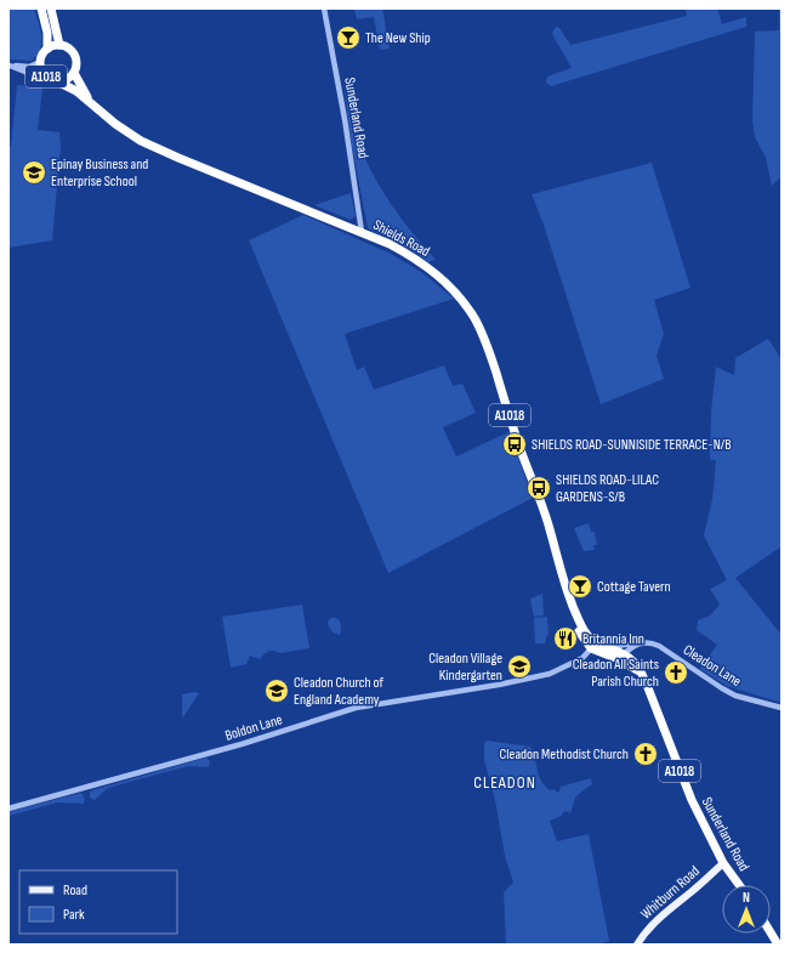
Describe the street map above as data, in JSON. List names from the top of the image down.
{
  "streets": {
    "highway": ["A1018", "Sunderland Road", "Shields Road"],
    "main road": ["Whitburn Road"],
    "street": ["Cleadon Lane", "Boldon Lane"]
  },
  "crossings": [
    ["A1018", "Shields Road"],
    ["Sunderland Road", "Shields Road"],
    ["Sunderland Road", "Whitburn Road"],
    ["Shields Road", "Cleadon Lane"],
    ["Shields Road", "Boldon Lane"]
  ],
  "districts": ["CLEADON"],
  "places": {
    "bar": ["The New Ship", "Cottage Tavern"],
    "school or university": ["Epinay Business and Enterprise School", "Cleadon Village Kindergarten", "Cleadon Church of England Academy"],
    "bus stop": ["SHIELDS ROAD-SUNNISIDE TERRACE-N/B", "SHIELDS ROAD-LILAC GARDENS-S/B"],
    "restaurant": ["Britannia Inn"],
    "church": ["Cleadon All Saints Parish Church", "Cleadon Methodist Church"]
  },
  "legend": ["Road", "Park"],
  "north": "top"
}
